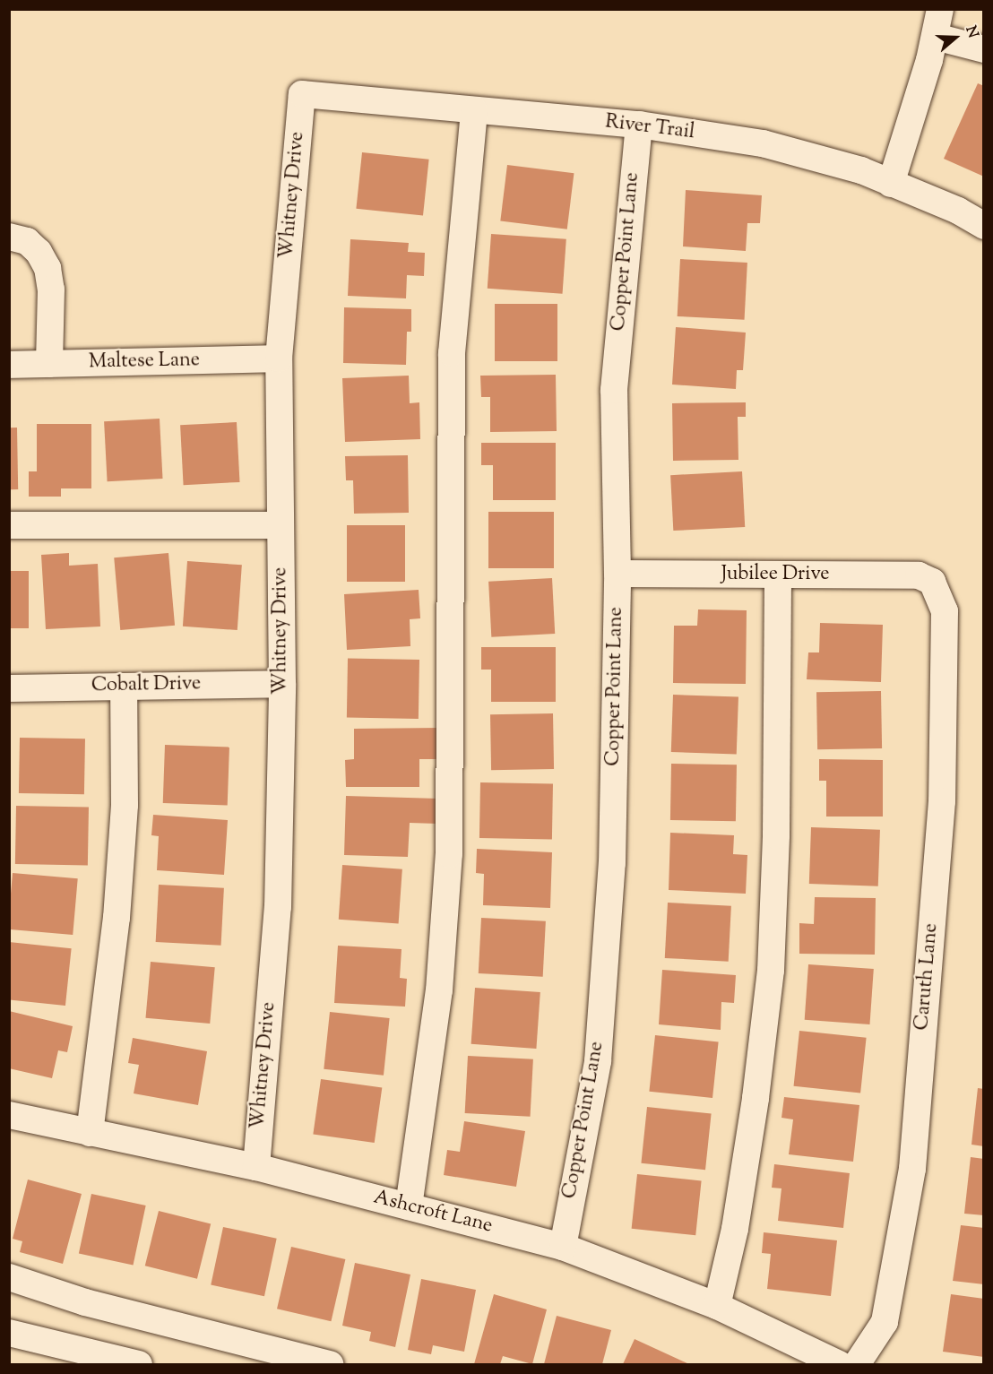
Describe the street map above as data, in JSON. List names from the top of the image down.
{
  "streets": {
    "street": [
      "River Trail",
      "Whitney Drive",
      "Copper Point Lane",
      "Maltese Lane",
      "Jubilee Drive",
      "Cobalt Drive",
      "Caruth Lane",
      "Ashcroft Lane"
    ]
  },
  "crossings": [
    ["River Trail", "Whitney Drive"],
    ["River Trail", "Copper Point Lane"],
    ["Whitney Drive", "Maltese Lane"],
    ["Whitney Drive", "Cobalt Drive"],
    ["Whitney Drive", "Ashcroft Lane"],
    ["Copper Point Lane", "Jubilee Drive"],
    ["Copper Point Lane", "Ashcroft Lane"],
    ["Jubilee Drive", "Caruth Lane"]
  ],
  "north": "right"
}
